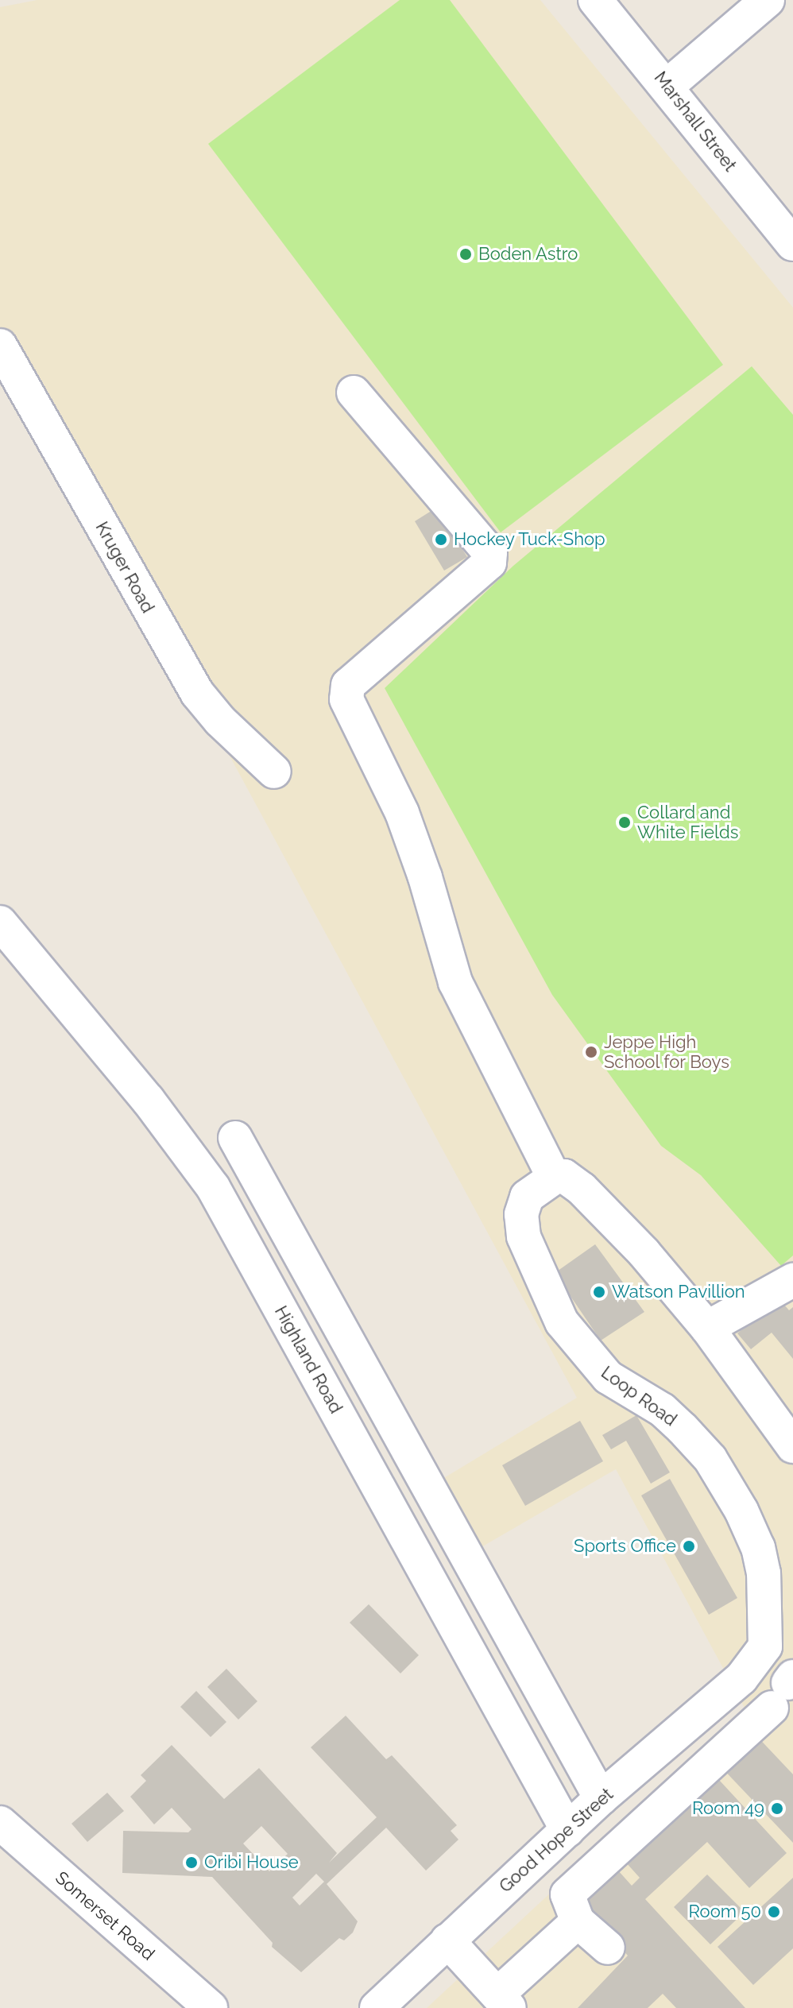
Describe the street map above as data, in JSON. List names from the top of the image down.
{
  "streets": {
    "street": [
      "Marshall Street",
      "Kruger Road",
      "Highland Road",
      "Loop Road",
      "Good Hope Street",
      "Somerset Road"
    ]
  },
  "crossings": [
    ["Highland Road", "Good Hope Street"],
    ["Loop Road", "Good Hope Street"]
  ],
  "places": [
    "Boden Astro",
    "Hockey Tuck-Shop",
    "Collard and White Fields",
    "Jeppe High School for Boys",
    "Watson Pavillion",
    "Sports Office",
    "Room 49",
    "Oribi House",
    "Room 50"
  ]
}
